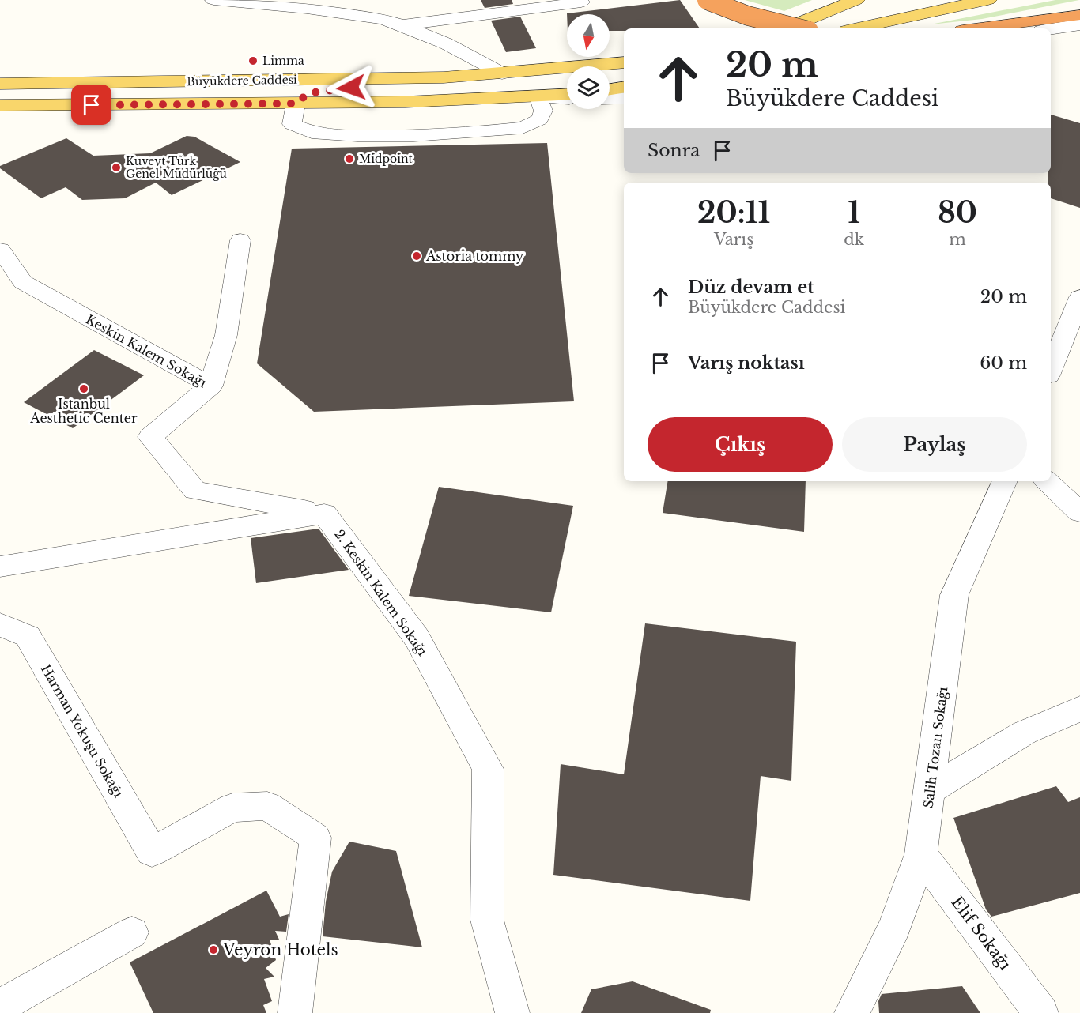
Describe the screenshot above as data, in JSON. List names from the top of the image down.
{
  "streets": {
    "main road": ["Büyükdere Caddesi"],
    "street": [
      "Keskin Kalem Sokağı",
      "2. Keskin Kalem Sokağı",
      "Harman Yokuşu Sokağı",
      "Salih Tozan Sokağı",
      "Elif Sokağı"
    ]
  },
  "crossings": [
    ["Keskin Kalem Sokağı", "2. Keskin Kalem Sokağı"],
    ["Salih Tozan Sokağı", "Elif Sokağı"]
  ],
  "places": [
    "Limma",
    "Midpoint",
    "Kuveyt Türk Genel Müdürlüğü",
    "Astoria tommy",
    "Istanbul Aesthetic Center",
    "Veyron Hotels"
  ],
  "north": "bottom",
  "page": {
    "turn": ["20 m", "Büyükdere Caddesi"],
    "then": "Sonra",
    "eta": [
      "20:11",
      "Varış",
      "1",
      "dk",
      "80",
      "m"
    ],
    "list": [
      {
        "name": "Düz devam et",
        "note": "Büyükdere Caddesi",
        "value": "20 m"
      },
      {
        "name": "Varış noktası",
        "value": "60 m"
      }
    ],
    "buttons": ["Çıkış", "Paylaş"]
  }
}
